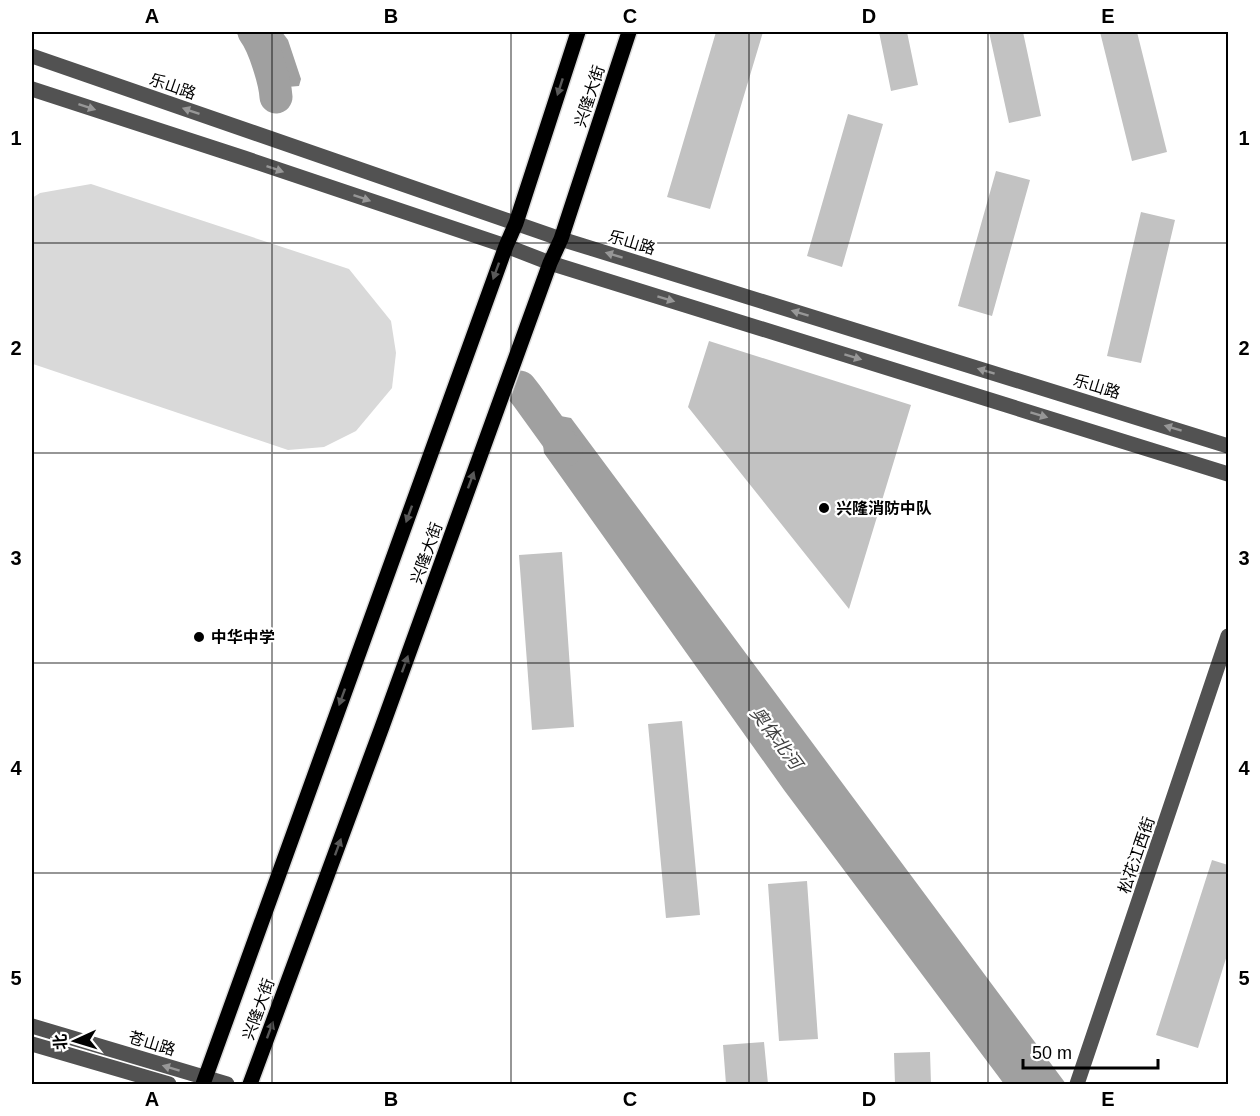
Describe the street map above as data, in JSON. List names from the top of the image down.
{
  "streets": {
    "main road": ["兴隆大街"],
    "street": ["乐山路", "松花江西街", "苍山路"]
  },
  "crossings": [
    ["乐山路", "兴隆大街"],
    ["兴隆大街", "苍山路"]
  ],
  "water": ["奥体北河"],
  "places": ["兴隆消防中队", "中华中学"],
  "scale_bar": "50 m",
  "north": "left",
  "grid": {
    "columns": [
      "A",
      "B",
      "C",
      "D",
      "E"
    ],
    "rows": [
      "1",
      "2",
      "3",
      "4",
      "5"
    ]
  }
}
